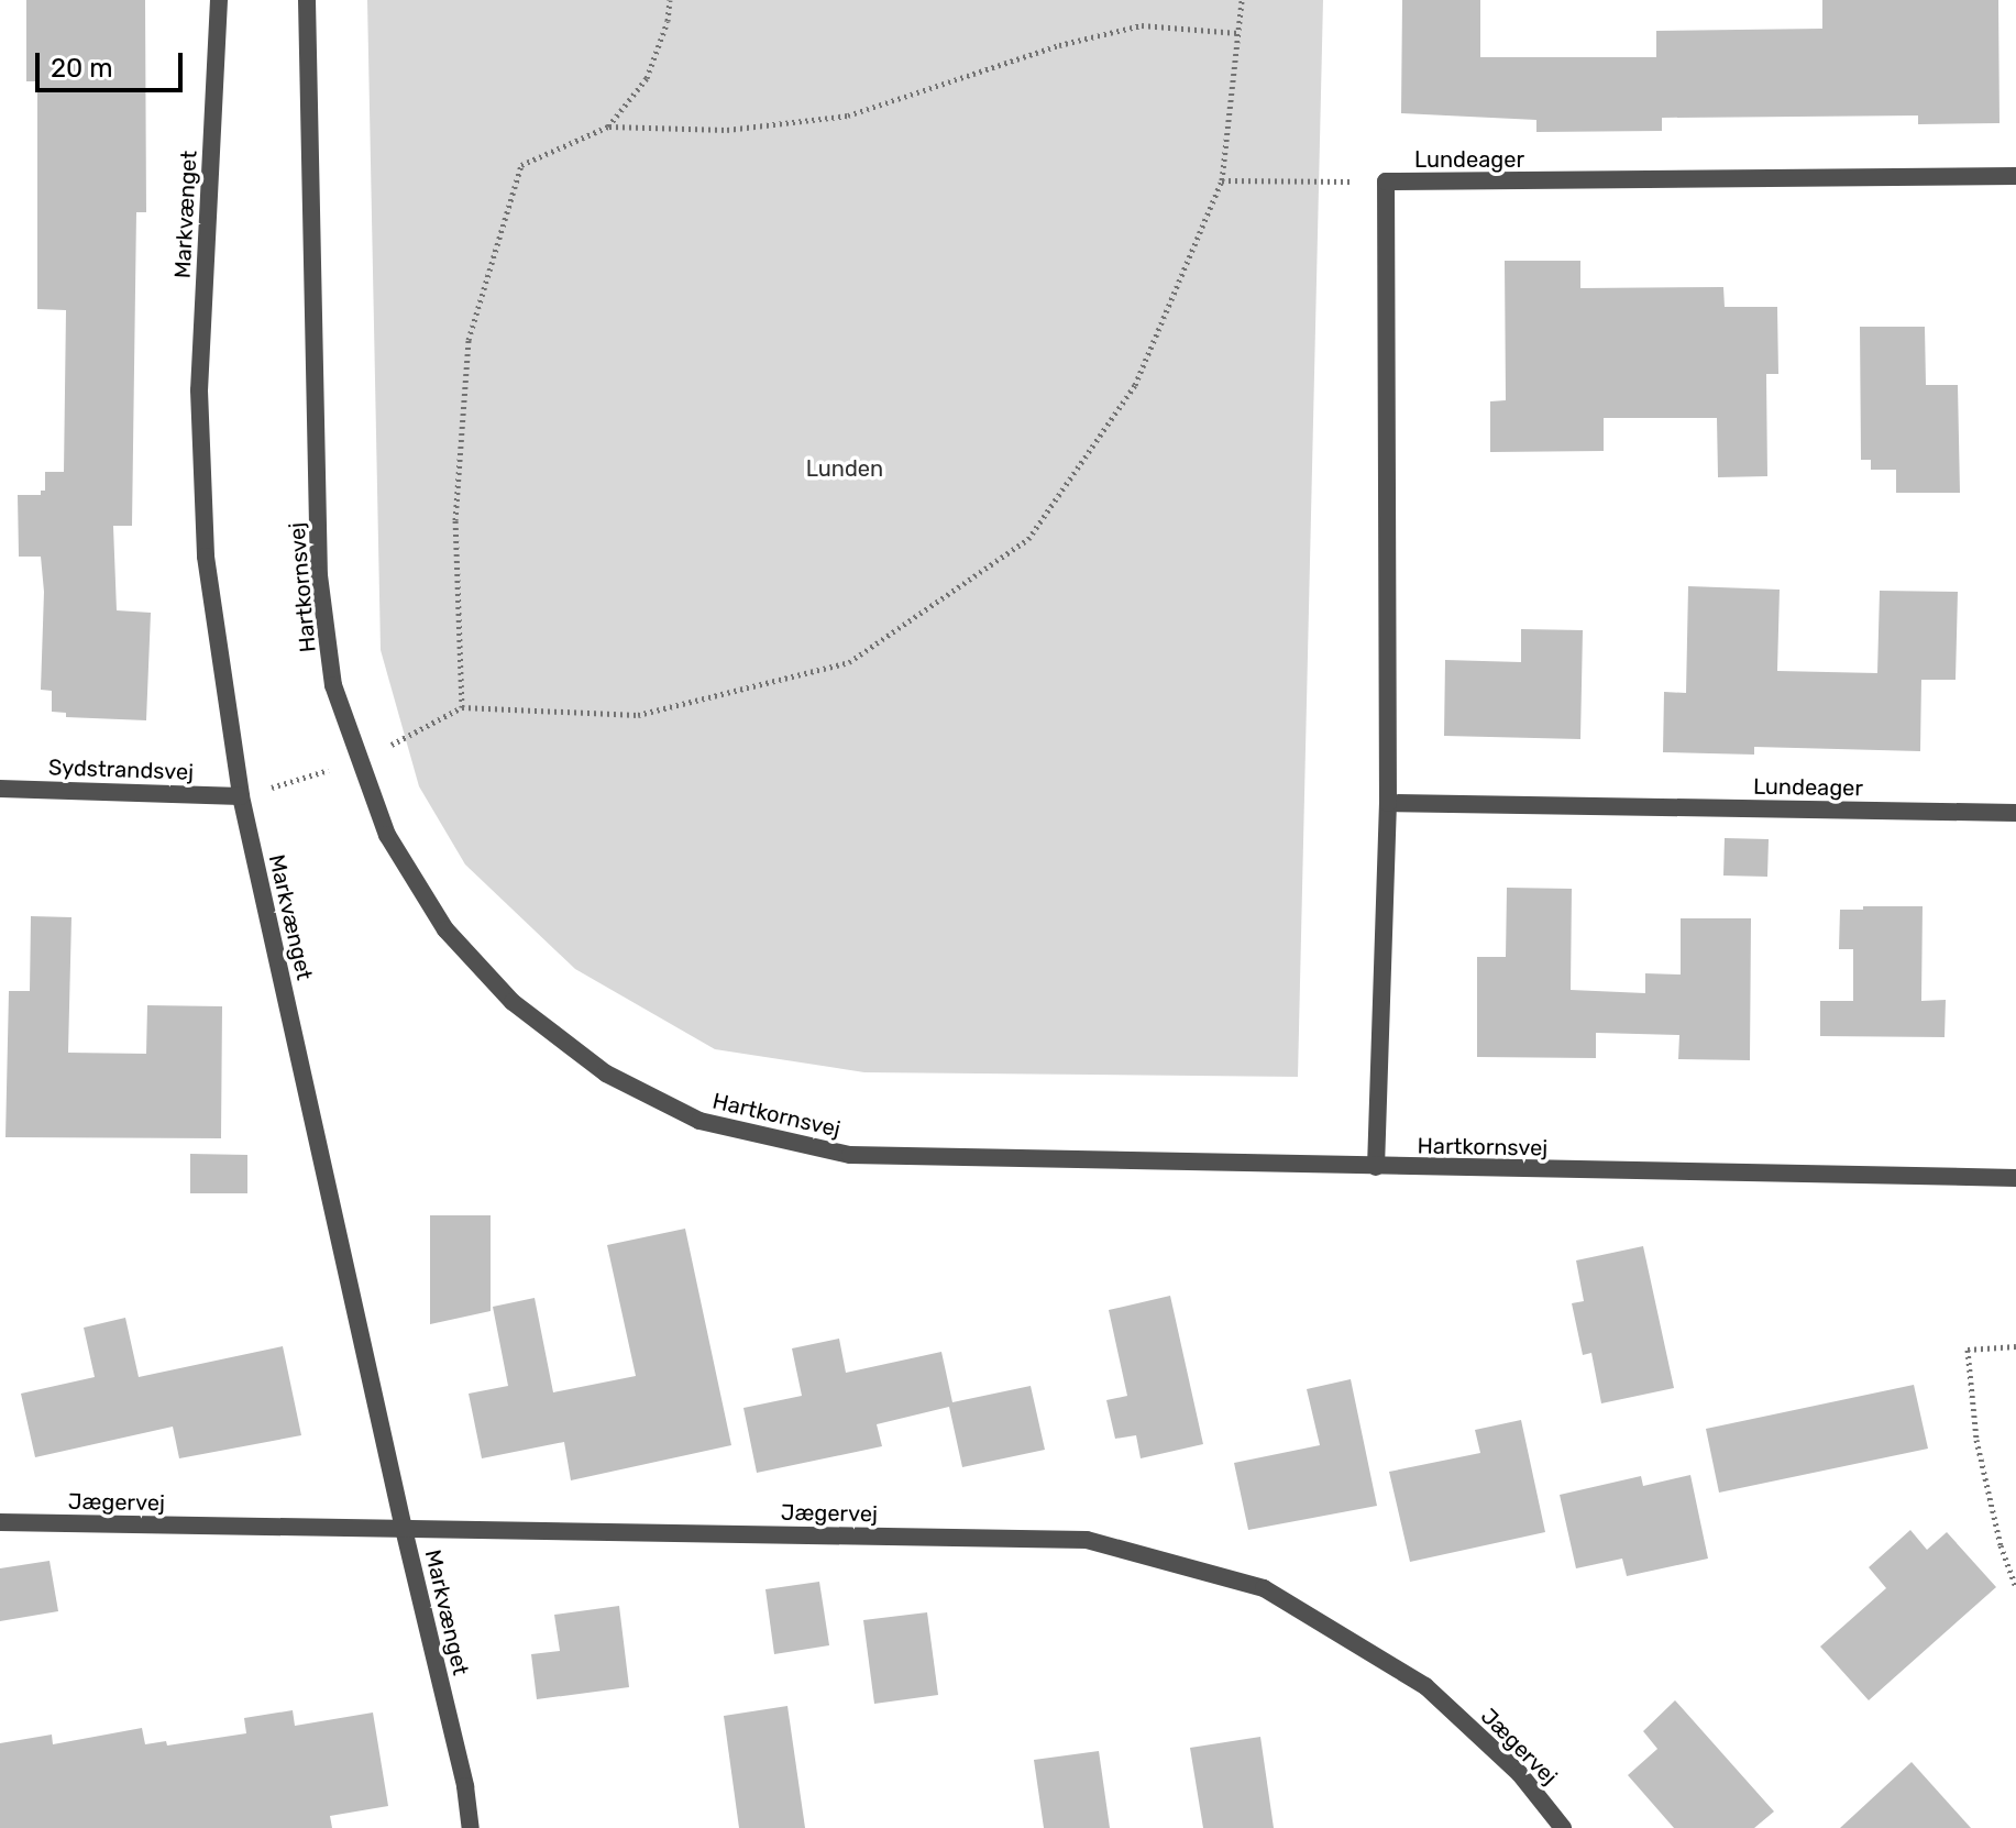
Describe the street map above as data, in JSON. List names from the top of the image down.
{
  "streets": {
    "street": [
      "Lundeager",
      "Markvænget",
      "Hartkornsvej",
      "Sydstrandsvej",
      "Jægervej"
    ]
  },
  "crossings": [
    ["Lundeager", "Hartkornsvej"],
    ["Markvænget", "Sydstrandsvej"],
    ["Markvænget", "Jægervej"]
  ],
  "parks": ["Lunden"],
  "scale_bar": "20 m"
}
